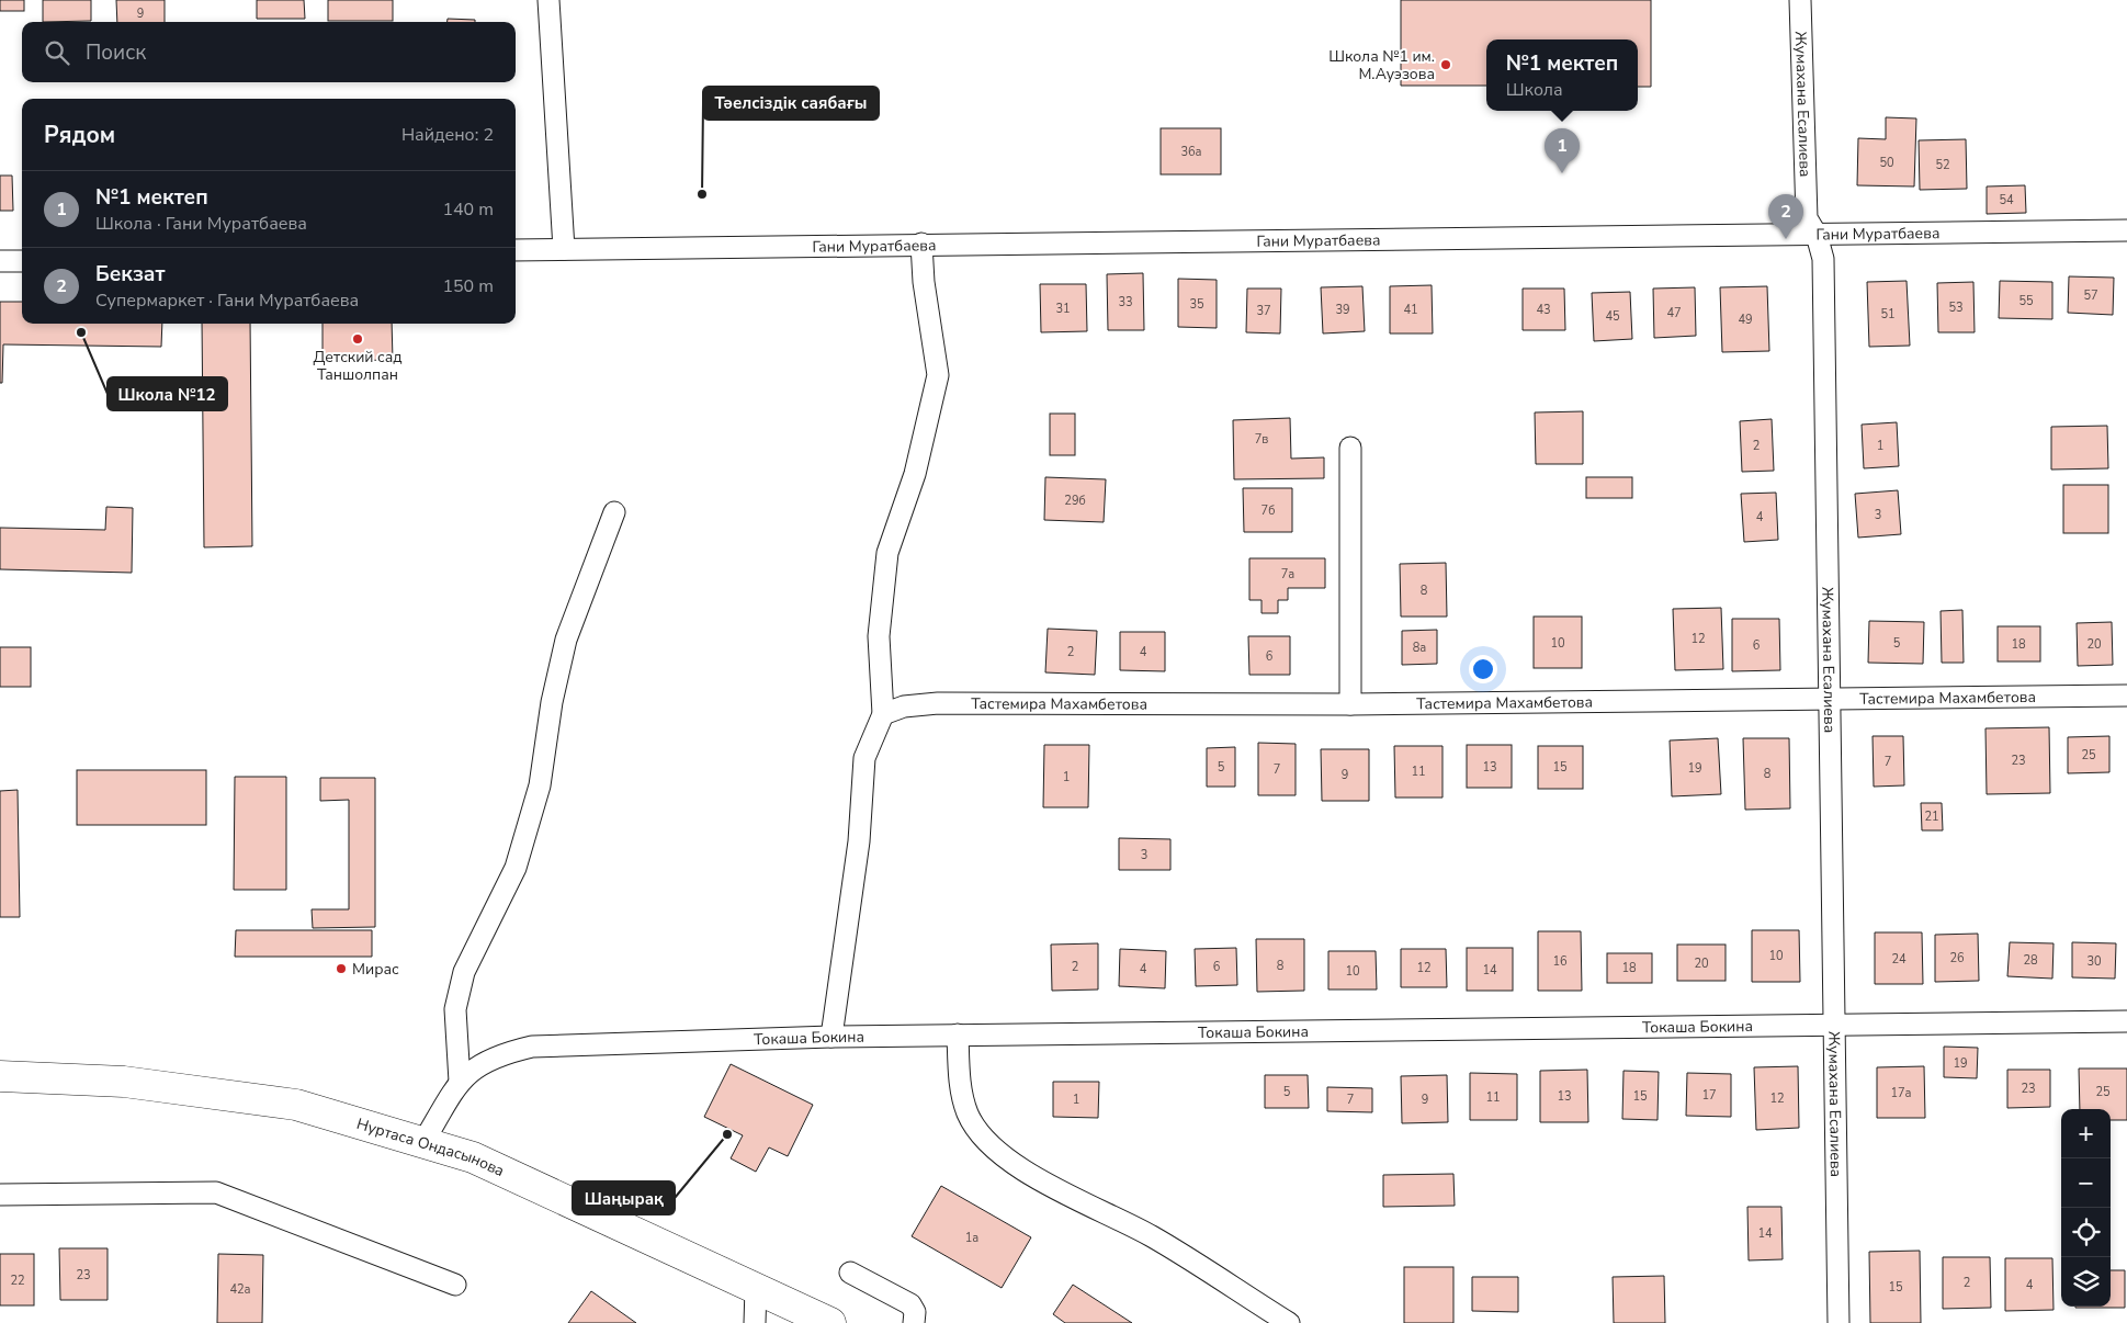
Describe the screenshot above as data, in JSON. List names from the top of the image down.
{
  "streets": {
    "main road": ["Нуртаса Ондасынова"],
    "street": [
      "Жумахана Есалиева",
      "Гани Муратбаева",
      "Тастемира Махамбетова",
      "Токаша Бокина"
    ]
  },
  "crossings": [
    ["Жумахана Есалиева", "Гани Муратбаева"],
    ["Жумахана Есалиева", "Тастемира Махамбетова"],
    ["Жумахана Есалиева", "Токаша Бокина"],
    ["Токаша Бокина", "Нуртаса Ондасынова"]
  ],
  "places": [
    "Школа №1 им. М.Ауэзова",
    "Тәелсіздік саябағы",
    "Школа №12",
    "Детский сад Таншолпан",
    "Мирас",
    "Шаңырақ"
  ],
  "house_numbers": [
    "9",
    "36а",
    "50",
    "52",
    "54",
    "57",
    "55",
    "33",
    "35",
    "53",
    "31",
    "39",
    "41",
    "43",
    "37",
    "47",
    "51",
    "45",
    "49",
    "7в",
    "2",
    "1",
    "29б",
    "7б",
    "3",
    "4",
    "7а",
    "8",
    "12",
    "10",
    "5",
    "18",
    "20",
    "6",
    "8а",
    "2",
    "4",
    "6",
    "25",
    "23",
    "7",
    "5",
    "13",
    "15",
    "19",
    "7",
    "11",
    "8",
    "9",
    "1",
    "21",
    "3",
    "10",
    "26",
    "24",
    "28",
    "16",
    "30",
    "20",
    "8",
    "2",
    "6",
    "12",
    "18",
    "4",
    "14",
    "10",
    "19",
    "23",
    "5",
    "25",
    "17а",
    "17",
    "13",
    "15",
    "11",
    "12",
    "1",
    "7",
    "9",
    "14",
    "1а",
    "23",
    "22",
    "2",
    "4",
    "15",
    "42а"
  ],
  "page": {
    "search": "Поиск",
    "popup": ["№1 мектеп", "Школа"],
    "heading": ["Рядом", "Найдено: 2"],
    "pins": ["1", "2"],
    "list": [
      {
        "mark": "1",
        "name": "№1 мектеп",
        "note": "Школа · Гани Муратбаева",
        "value": "140 m"
      },
      {
        "mark": "2",
        "name": "Бекзат",
        "note": "Супермаркет · Гани Муратбаева",
        "value": "150 m"
      }
    ],
    "map_buttons": ["+", "−"]
  }
}
